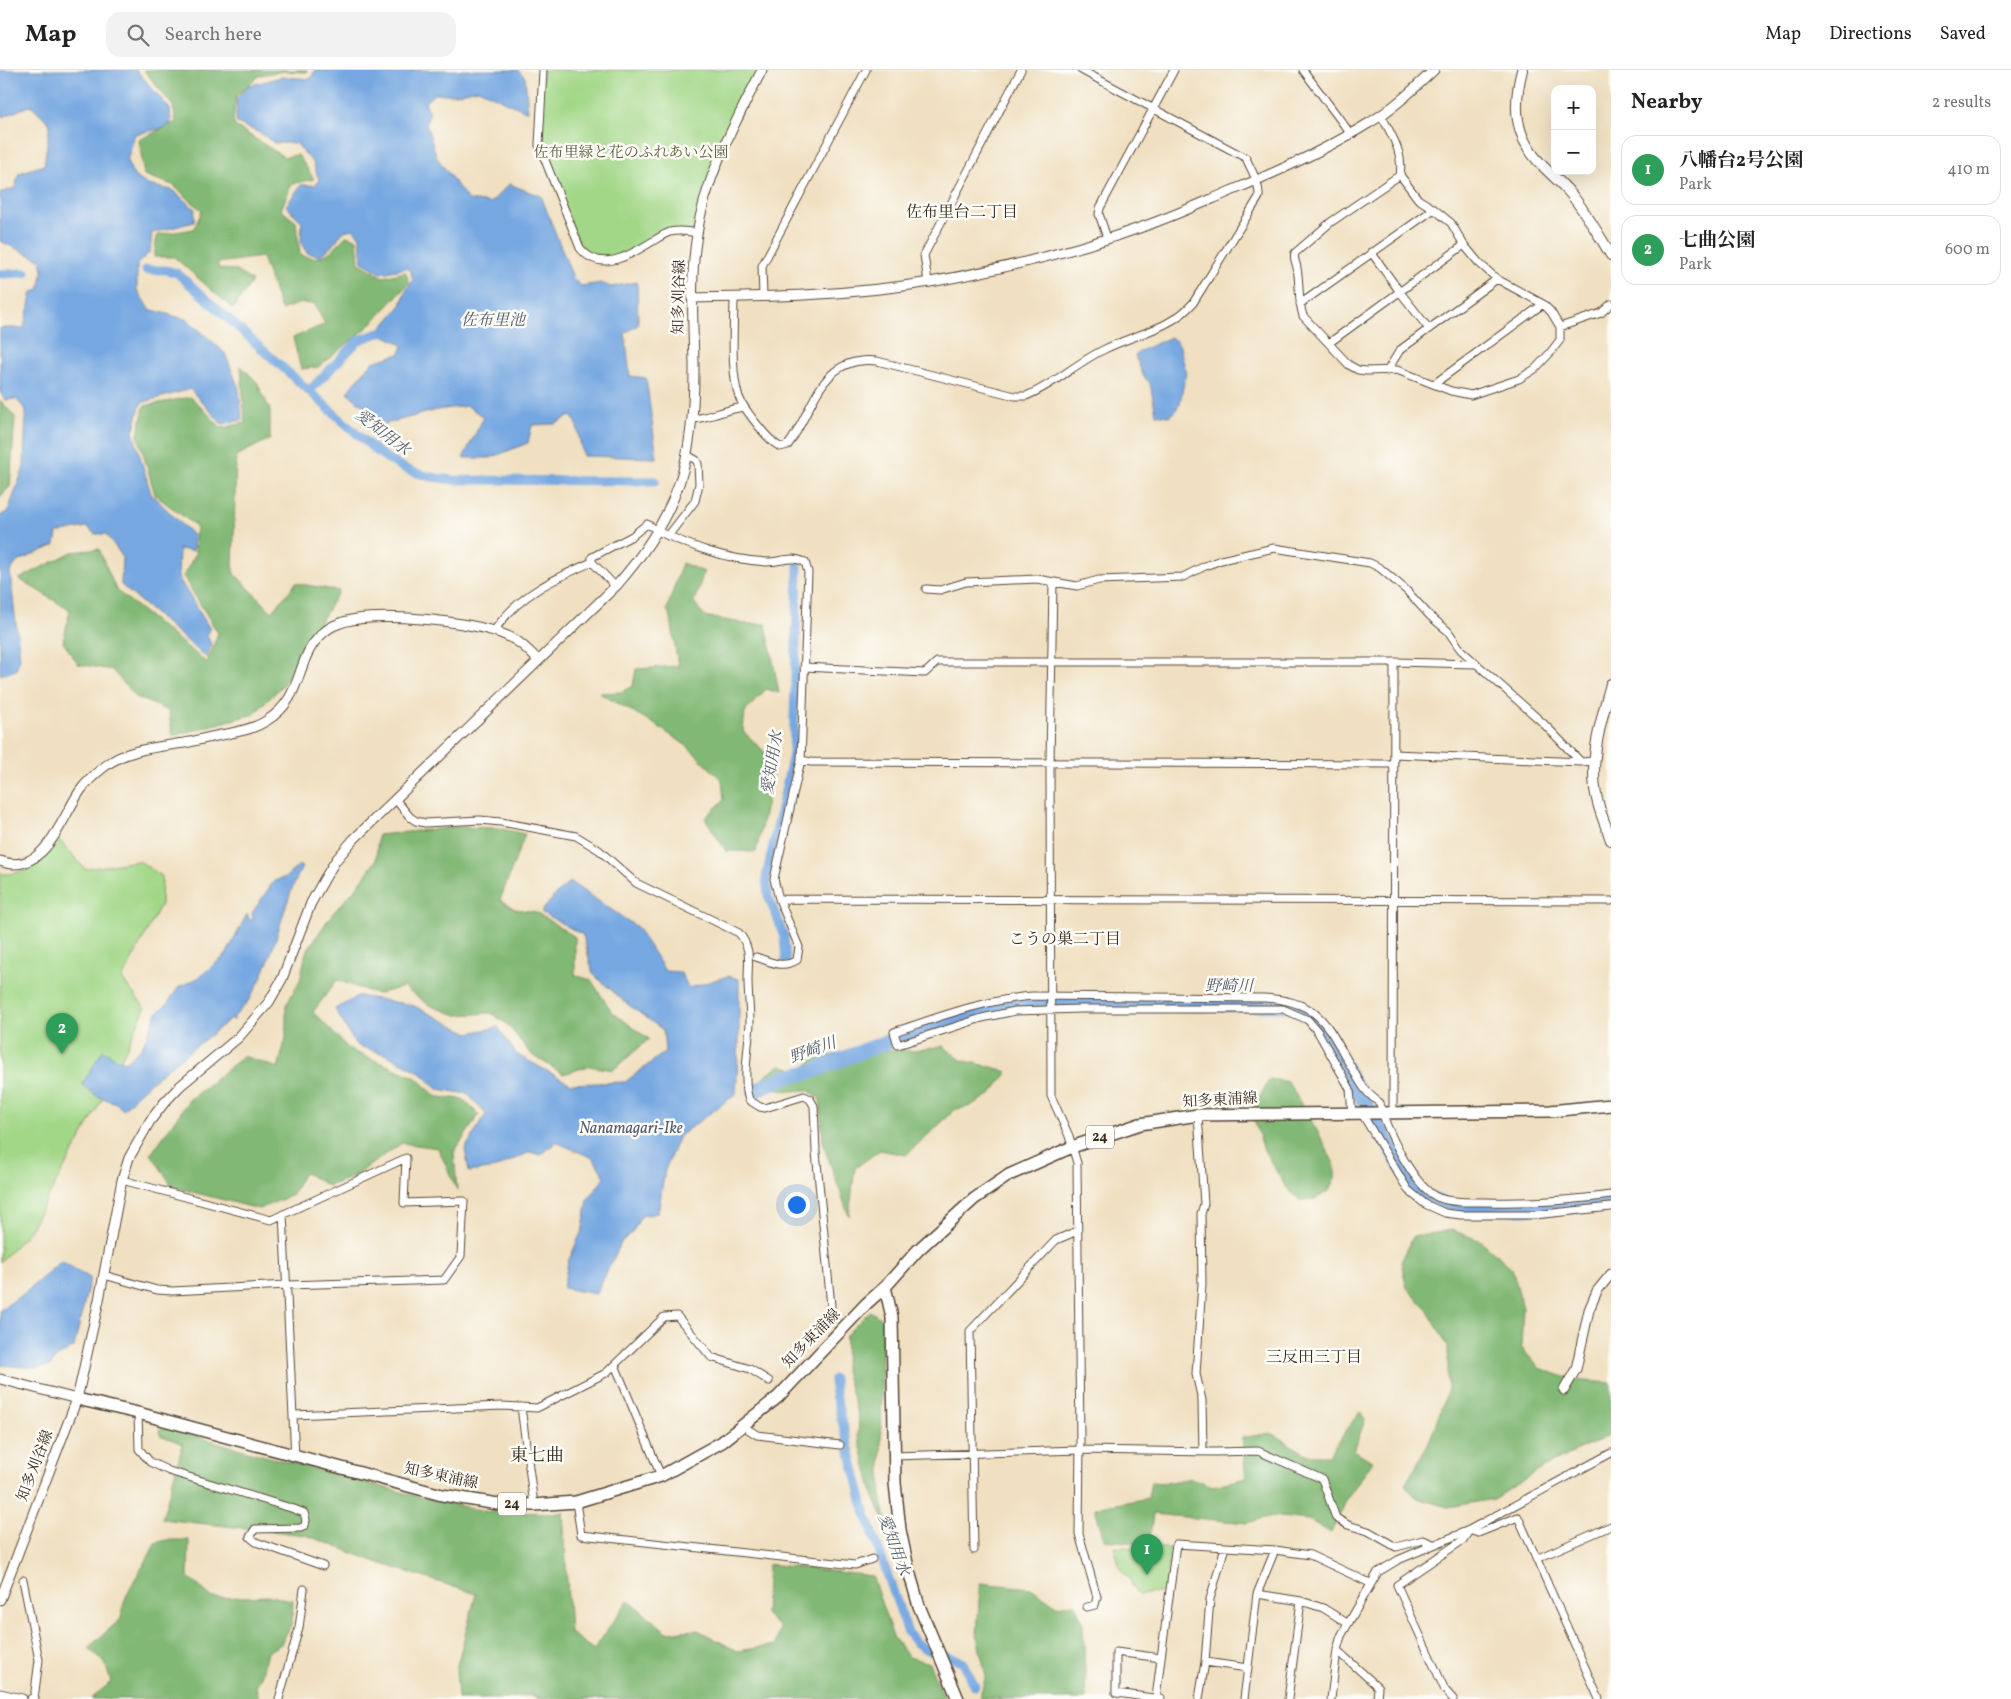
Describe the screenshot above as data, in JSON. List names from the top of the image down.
{
  "streets": {
    "main road": ["知多東浦線", "24"],
    "street": ["知多刈谷線"]
  },
  "crossings": [
    ["知多刈谷線", "知多東浦線"]
  ],
  "districts": [
    "佐布里台二丁目",
    "こうの巣二丁目",
    "三反田三丁目",
    "東七曲"
  ],
  "water": [
    "佐布里池",
    "愛知用水",
    "野崎川",
    "Nanamagari-Ike"
  ],
  "parks": ["佐布里緑と花のふれあい公園"],
  "page": {
    "header": "Map",
    "search": "Search here",
    "nav": ["Map", "Directions", "Saved"],
    "heading": ["Nearby", "2 results"],
    "map_buttons": ["+", "−"],
    "list": [
      {
        "mark": "1",
        "name": "八幡台2号公園",
        "note": "Park",
        "value": "410 m"
      },
      {
        "mark": "2",
        "name": "七曲公園",
        "note": "Park",
        "value": "600 m"
      }
    ],
    "pins": ["2", "1"]
  }
}
